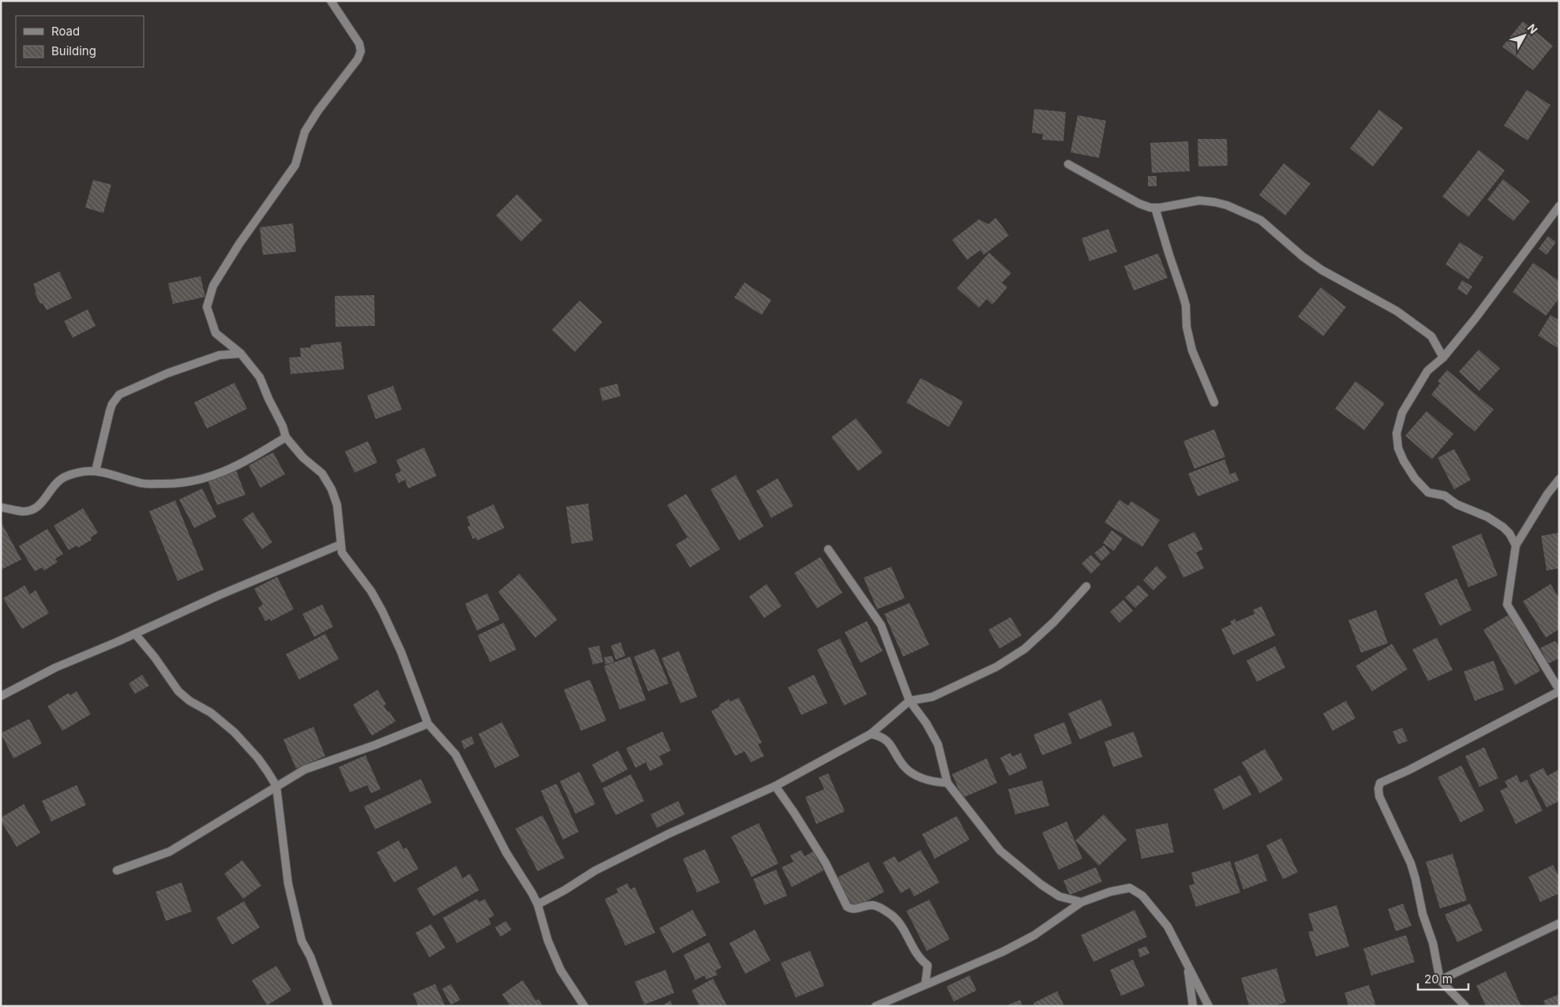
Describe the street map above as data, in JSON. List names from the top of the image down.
{
  "legend": ["Road", "Building"],
  "scale_bar": "20 m",
  "north": "top right"
}
